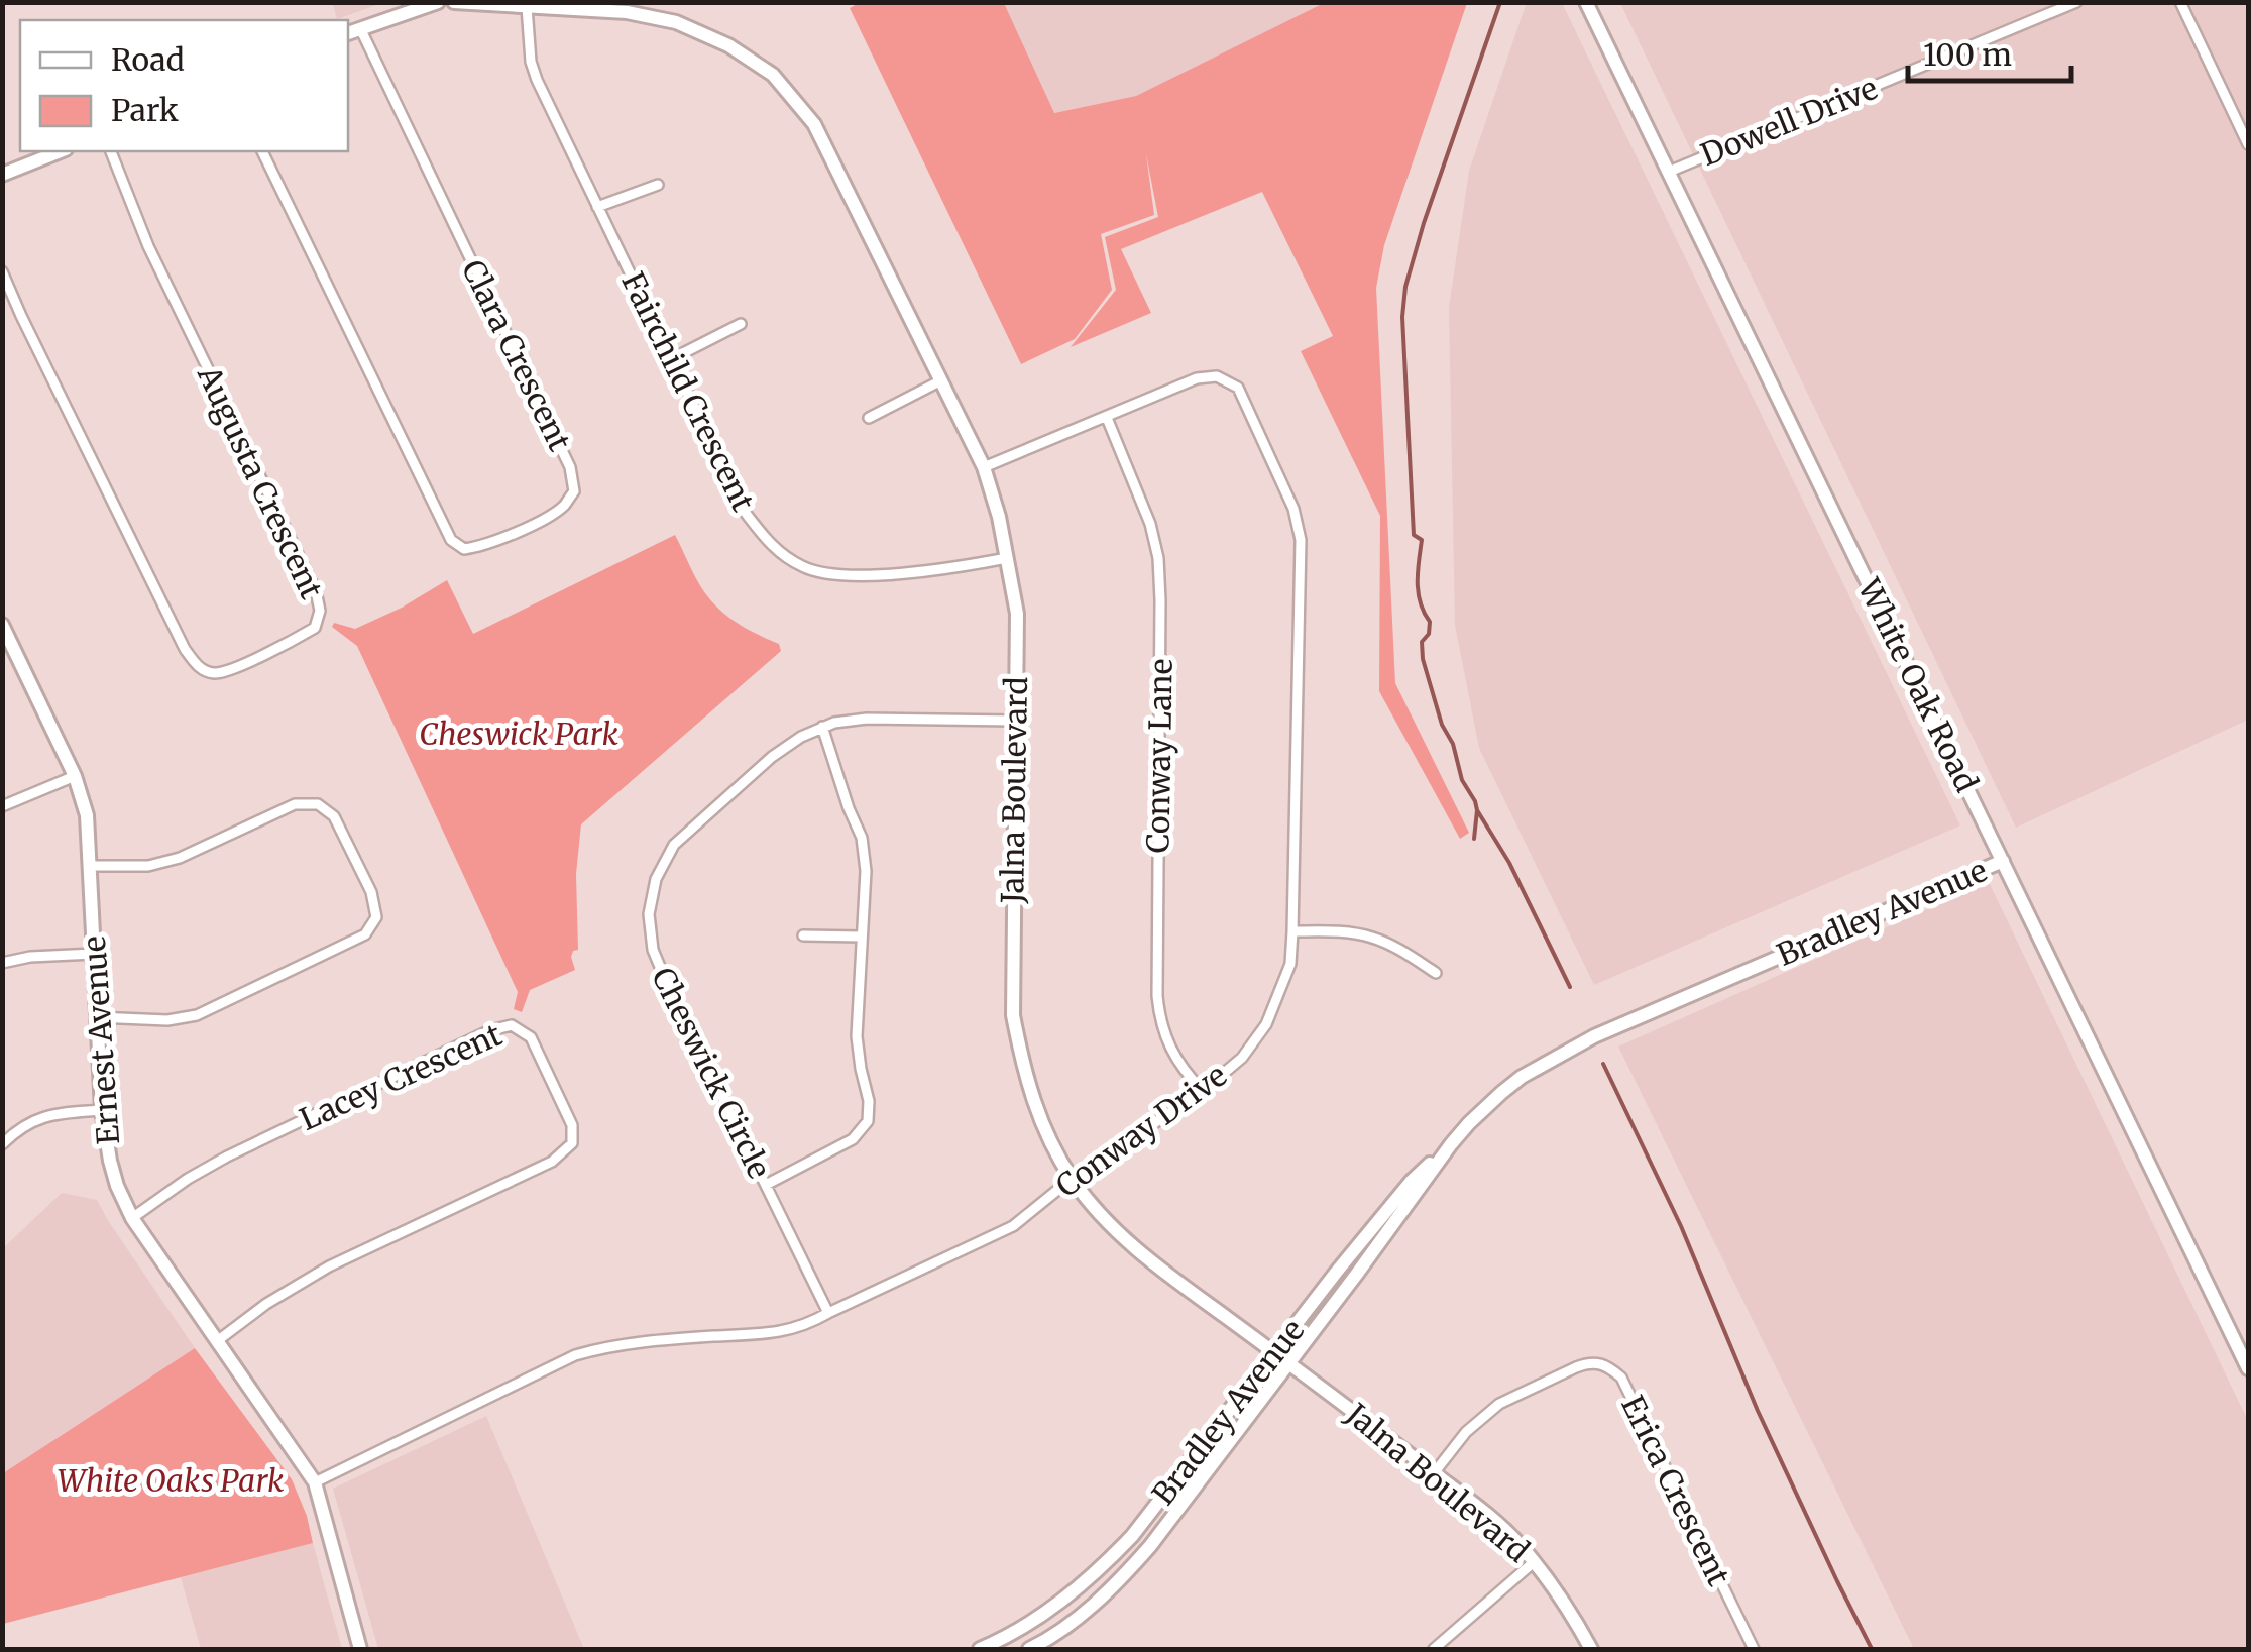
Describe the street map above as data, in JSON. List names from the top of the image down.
{
  "streets": {
    "street": [
      "Dowell Drive",
      "Clara Crescent",
      "Fairchild Crescent",
      "Augusta Crescent",
      "White Oak Road",
      "Conway Lane",
      "Jalna Boulevard",
      "Bradley Avenue",
      "Ernest Avenue",
      "Cheswick Circle",
      "Lacey Crescent",
      "Conway Drive",
      "Erica Crescent"
    ]
  },
  "crossings": [
    ["Dowell Drive", "White Oak Road"],
    ["Fairchild Crescent", "Jalna Boulevard"],
    ["White Oak Road", "Bradley Avenue"],
    ["Conway Lane", "Conway Drive"],
    ["Jalna Boulevard", "Bradley Avenue"],
    ["Jalna Boulevard", "Cheswick Circle"],
    ["Jalna Boulevard", "Conway Drive"],
    ["Jalna Boulevard", "Erica Crescent"],
    ["Ernest Avenue", "Lacey Crescent"],
    ["Ernest Avenue", "Conway Drive"],
    ["Cheswick Circle", "Conway Drive"]
  ],
  "parks": ["Cheswick Park", "White Oaks Park"],
  "legend": ["Road", "Park"],
  "scale_bar": "100 m"
}
